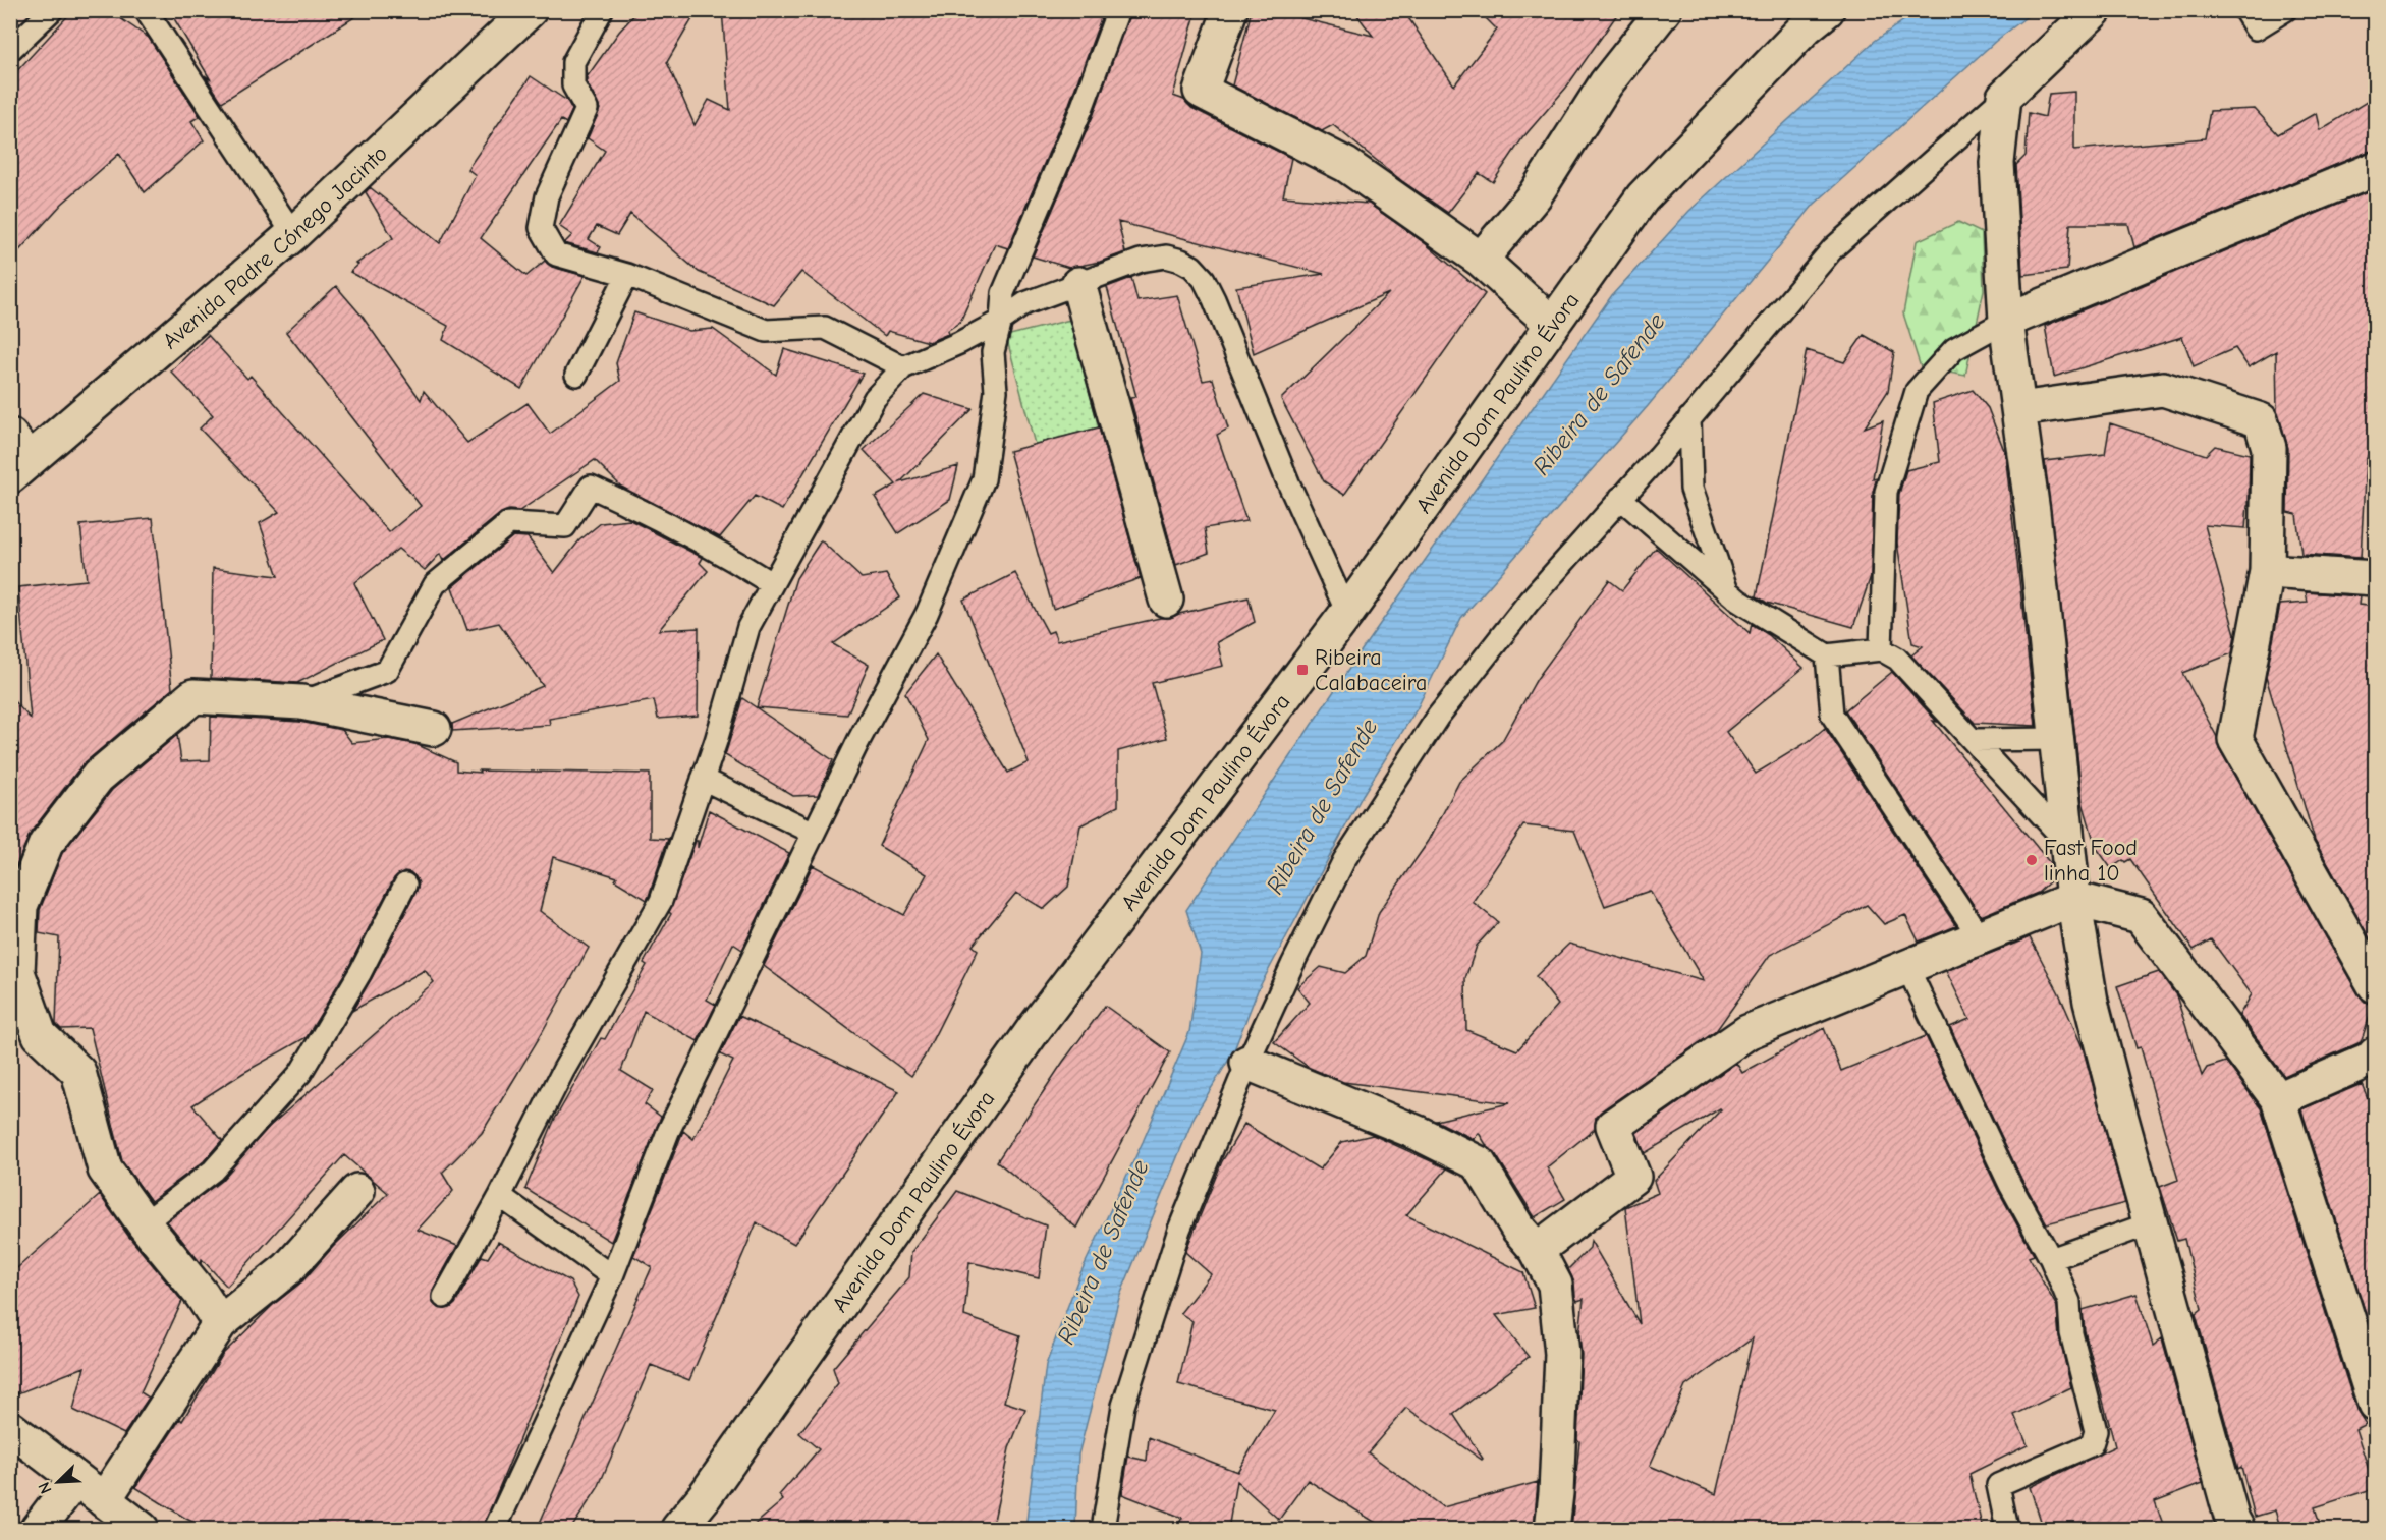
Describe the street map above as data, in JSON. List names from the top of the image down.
{
  "streets": {
    "street": ["Avenida Padre Cónego Jacinto", "Avenida Dom Paulino Évora"]
  },
  "water": ["Ribeira de Safende"],
  "places": {
    "transit": ["Ribeira Calabaceira"],
    "other": ["Fast Food linha 10"]
  },
  "north": "bottom left"
}
